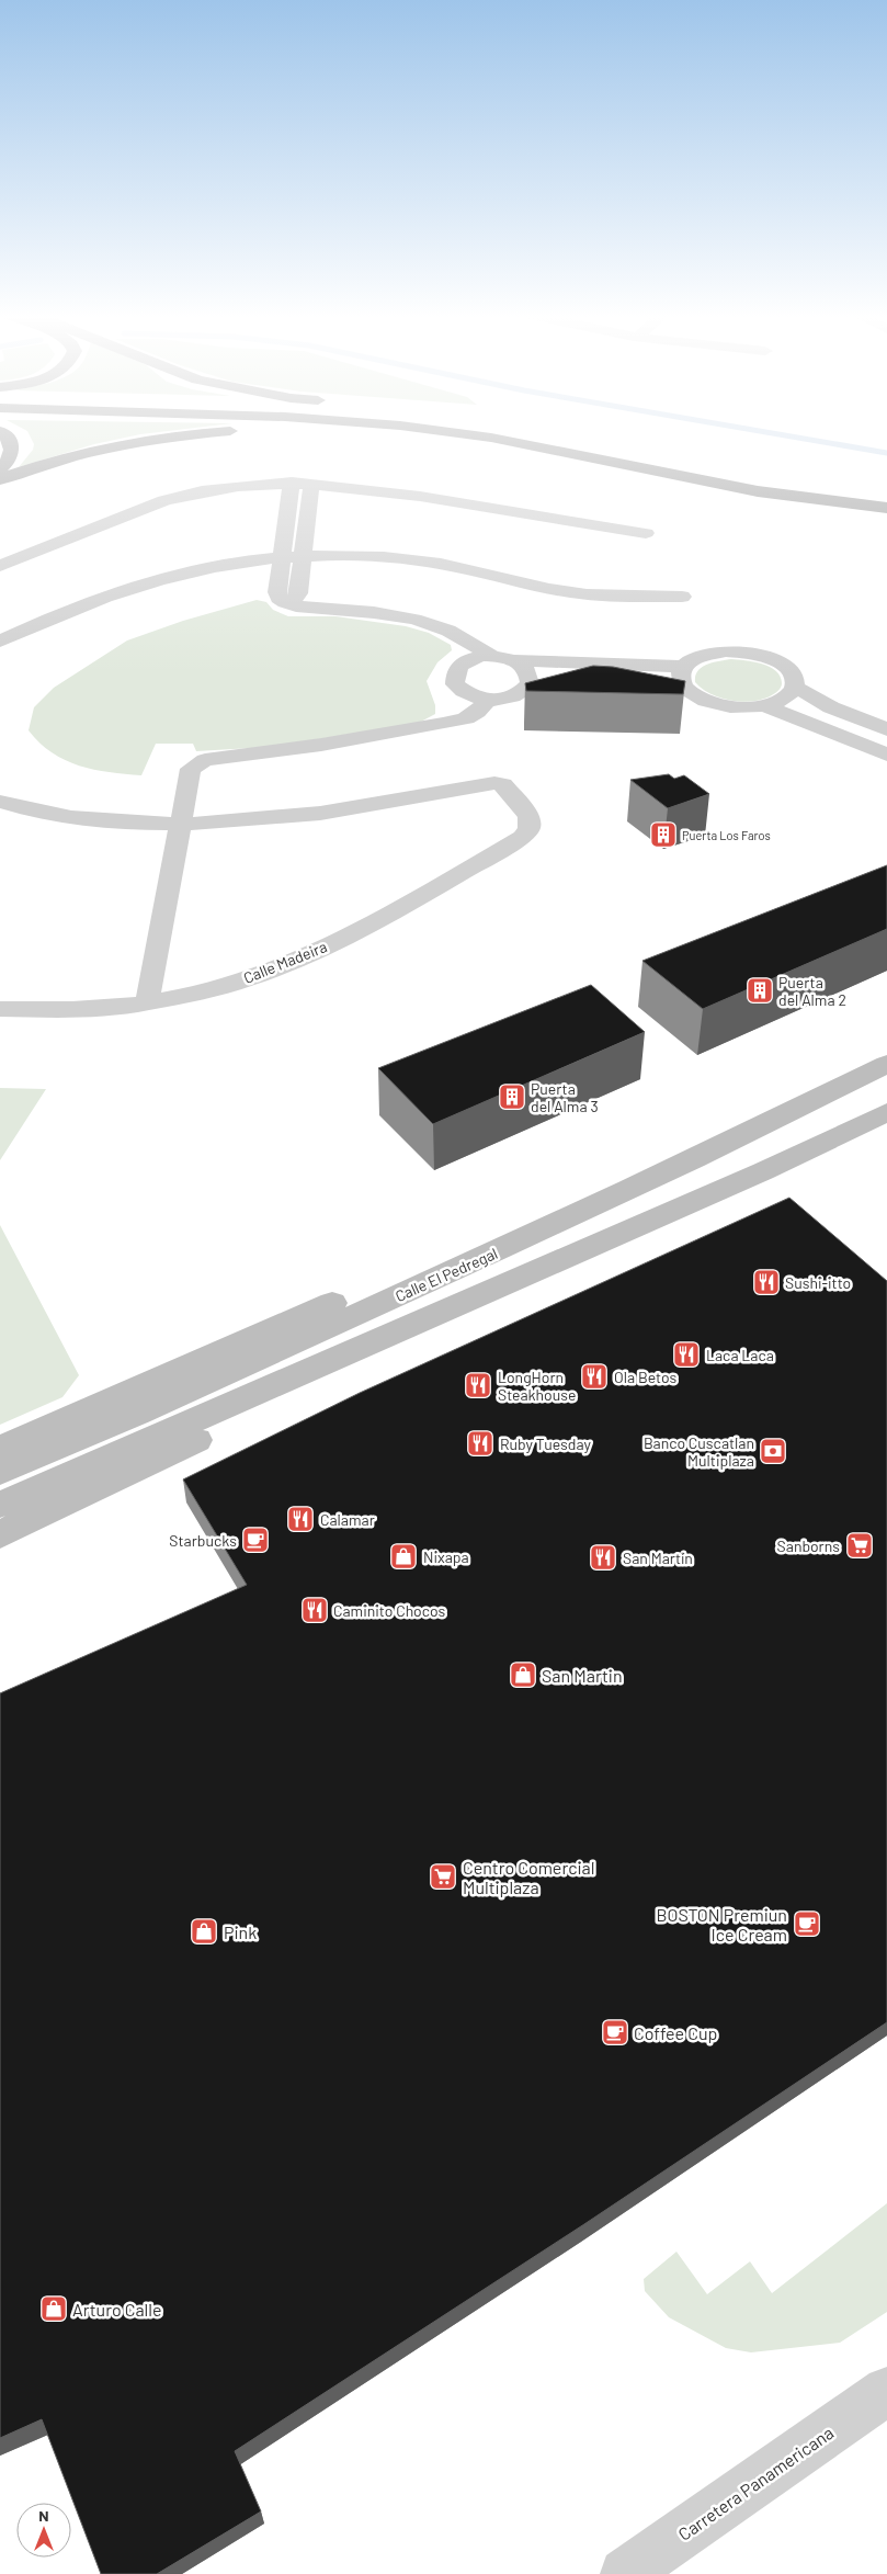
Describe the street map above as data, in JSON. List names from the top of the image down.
{
  "streets": {
    "main road": ["Calle El Pedregal"],
    "street": ["Calle Madeira", "Carretera Panamericana"]
  },
  "places": {
    "building": ["Puerta Los Faros", "Puerta del Alma 2", "Puerta del Alma 3"],
    "restaurant": [
      "Sushi-itto",
      "Laca Laca",
      "Ola Betos",
      "LongHorn Steakhouse",
      "Ruby Tuesday",
      "Calamar",
      "San Martín",
      "Caminito Chocos"
    ],
    "bank": ["Banco Cuscatlan Multiplaza"],
    "cafe": ["Starbucks", "BOSTON Premiun Ice Cream", "Coffee Cup"],
    "supermarket": ["Sanborns", "Centro Comercial Multiplaza"],
    "shop": [
      "Nixapa",
      "San Martin",
      "Pink",
      "Arturo Calle"
    ]
  },
  "north": "top"
}
